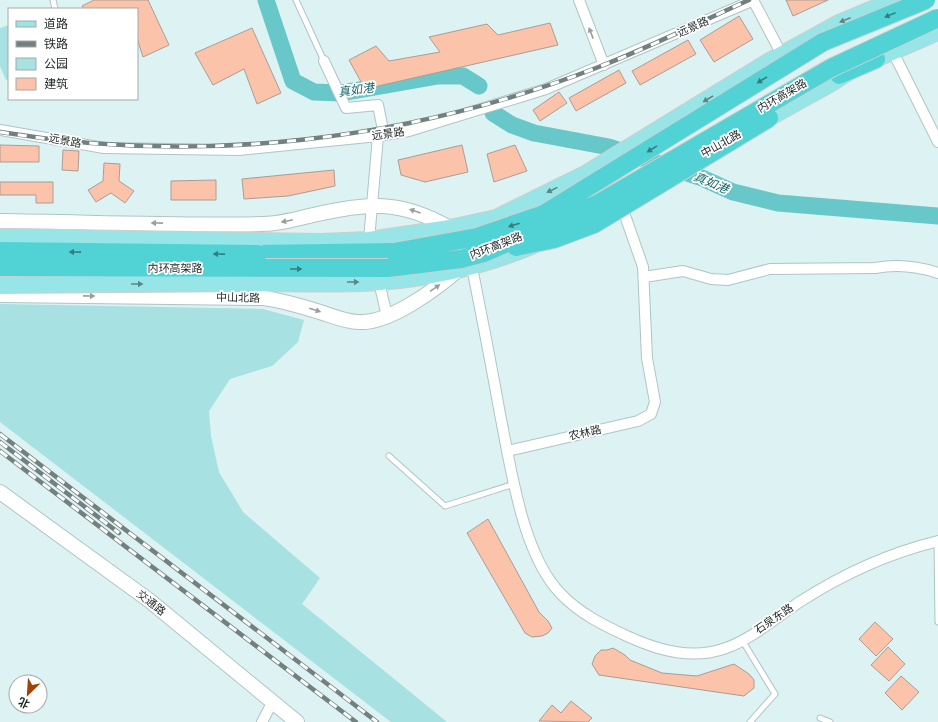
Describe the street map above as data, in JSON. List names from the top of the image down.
{
  "streets": {
    "highway": ["内环高架路"],
    "main road": ["中山北路", "交通路"],
    "street": ["远景路", "农林路", "石泉东路"]
  },
  "crossings": [
    ["内环高架路", "中山北路"],
    ["中山北路", "农林路"]
  ],
  "water": ["真如港"],
  "legend": [
    "道路",
    "铁路",
    "公园",
    "建筑"
  ],
  "north": "bottom left"
}
